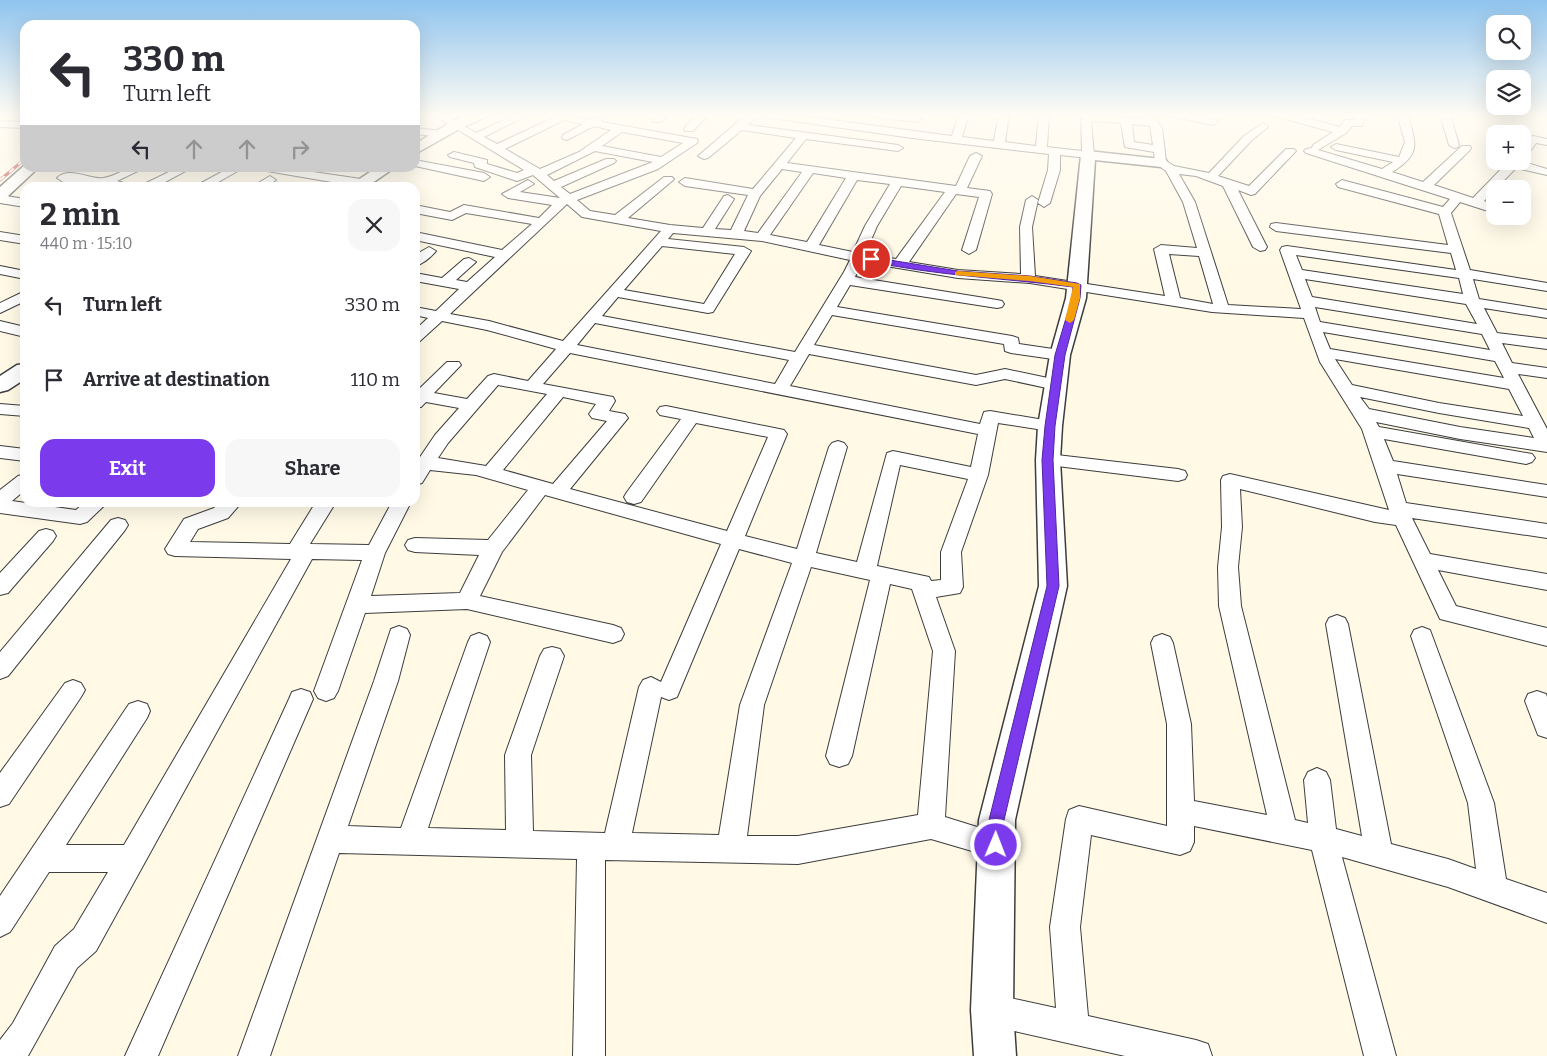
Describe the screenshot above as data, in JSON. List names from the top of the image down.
{
  "page": {
    "map_buttons": ["+", "−"],
    "turn": ["330 m", "Turn left"],
    "heading": ["2 min", "440 m · 15:10"],
    "list": [
      {
        "name": "Turn left",
        "value": "330 m"
      },
      {
        "name": "Arrive at destination",
        "value": "110 m"
      }
    ],
    "buttons": ["Exit", "Share"]
  }
}
